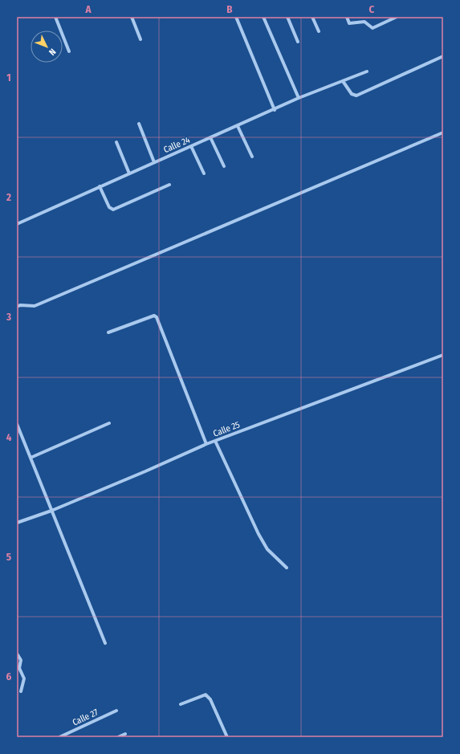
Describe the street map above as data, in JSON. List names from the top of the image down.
{
  "streets": {
    "street": ["Calle 24", "Calle 25", "Calle 27"]
  },
  "north": "bottom right",
  "grid": {
    "columns": ["A", "B", "C"],
    "rows": [
      "1",
      "2",
      "3",
      "4",
      "5",
      "6"
    ]
  }
}
